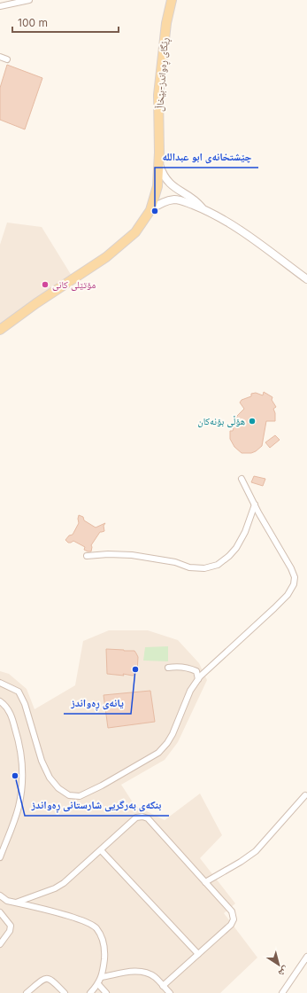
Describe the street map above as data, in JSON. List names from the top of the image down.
{
  "streets": {
    "main road": ["ڕێگای ڕەواندز-بێخاڵ"]
  },
  "places": [
    "چێشتخانەی ابو عبدالله",
    "مۆتێلی کانی",
    "هۆڵی بۆنەکان",
    "یانەی ڕەواندز",
    "بنکەی بەرگریی شارستانی ڕەواندز"
  ],
  "scale_bar": "100 m",
  "north": "bottom right"
}
